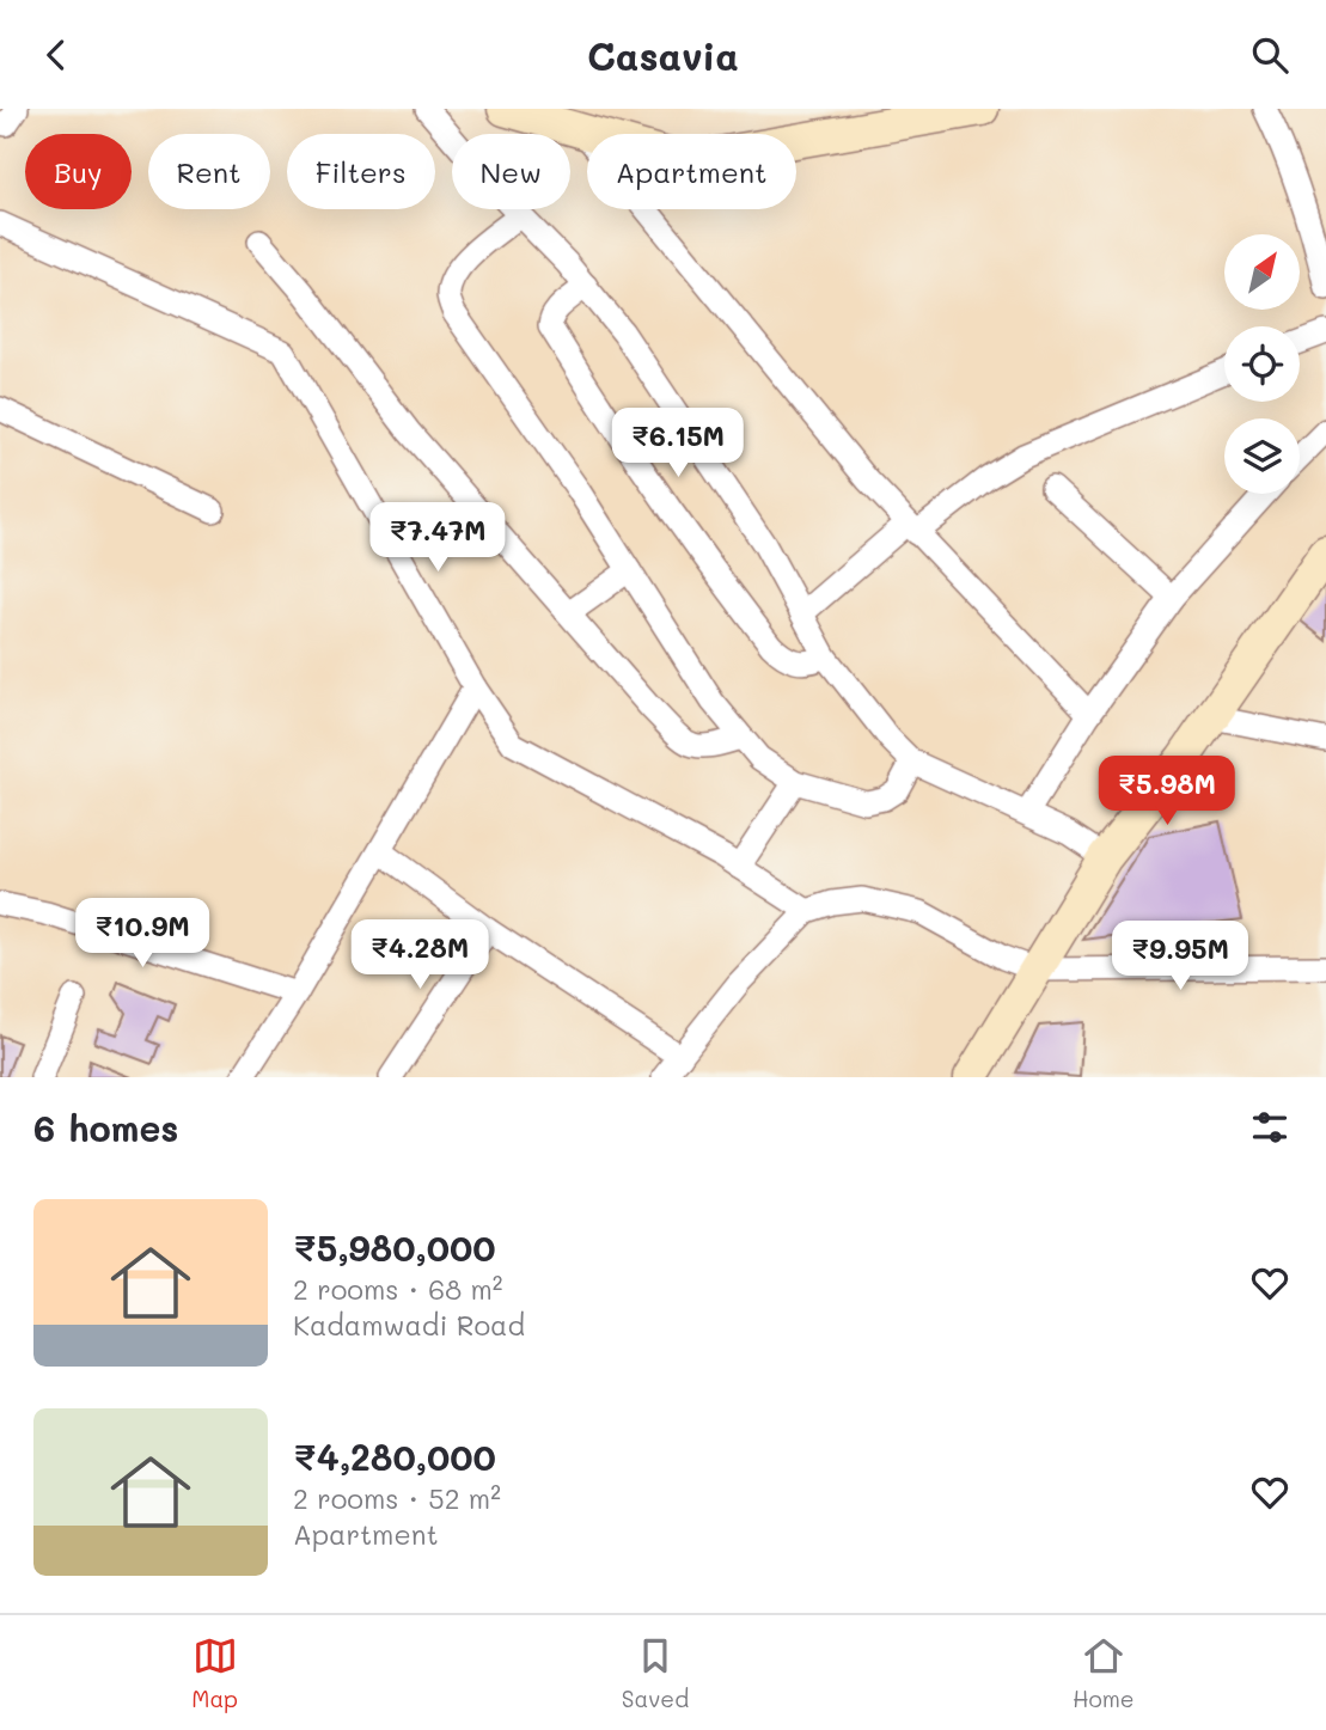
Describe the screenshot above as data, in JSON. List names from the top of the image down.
{
  "north": "top right",
  "page": {
    "header": "Casavia",
    "chip": [
      "Buy",
      "Rent",
      "Filters",
      "New",
      "Apartment"
    ],
    "price": [
      "₹6.15M",
      "₹7.47M",
      "₹5.98M",
      "₹10.9M",
      "₹4.28M",
      "₹9.95M"
    ],
    "heading": "6 homes",
    "list": [
      {
        "name": "₹5,980,000",
        "note": "2 rooms · 68 m² · Kadamwadi Road"
      },
      {
        "name": "₹4,280,000",
        "note": "2 rooms · 52 m² · Apartment"
      }
    ],
    "tabs": ["Map", "Saved", "Home"]
  }
}
